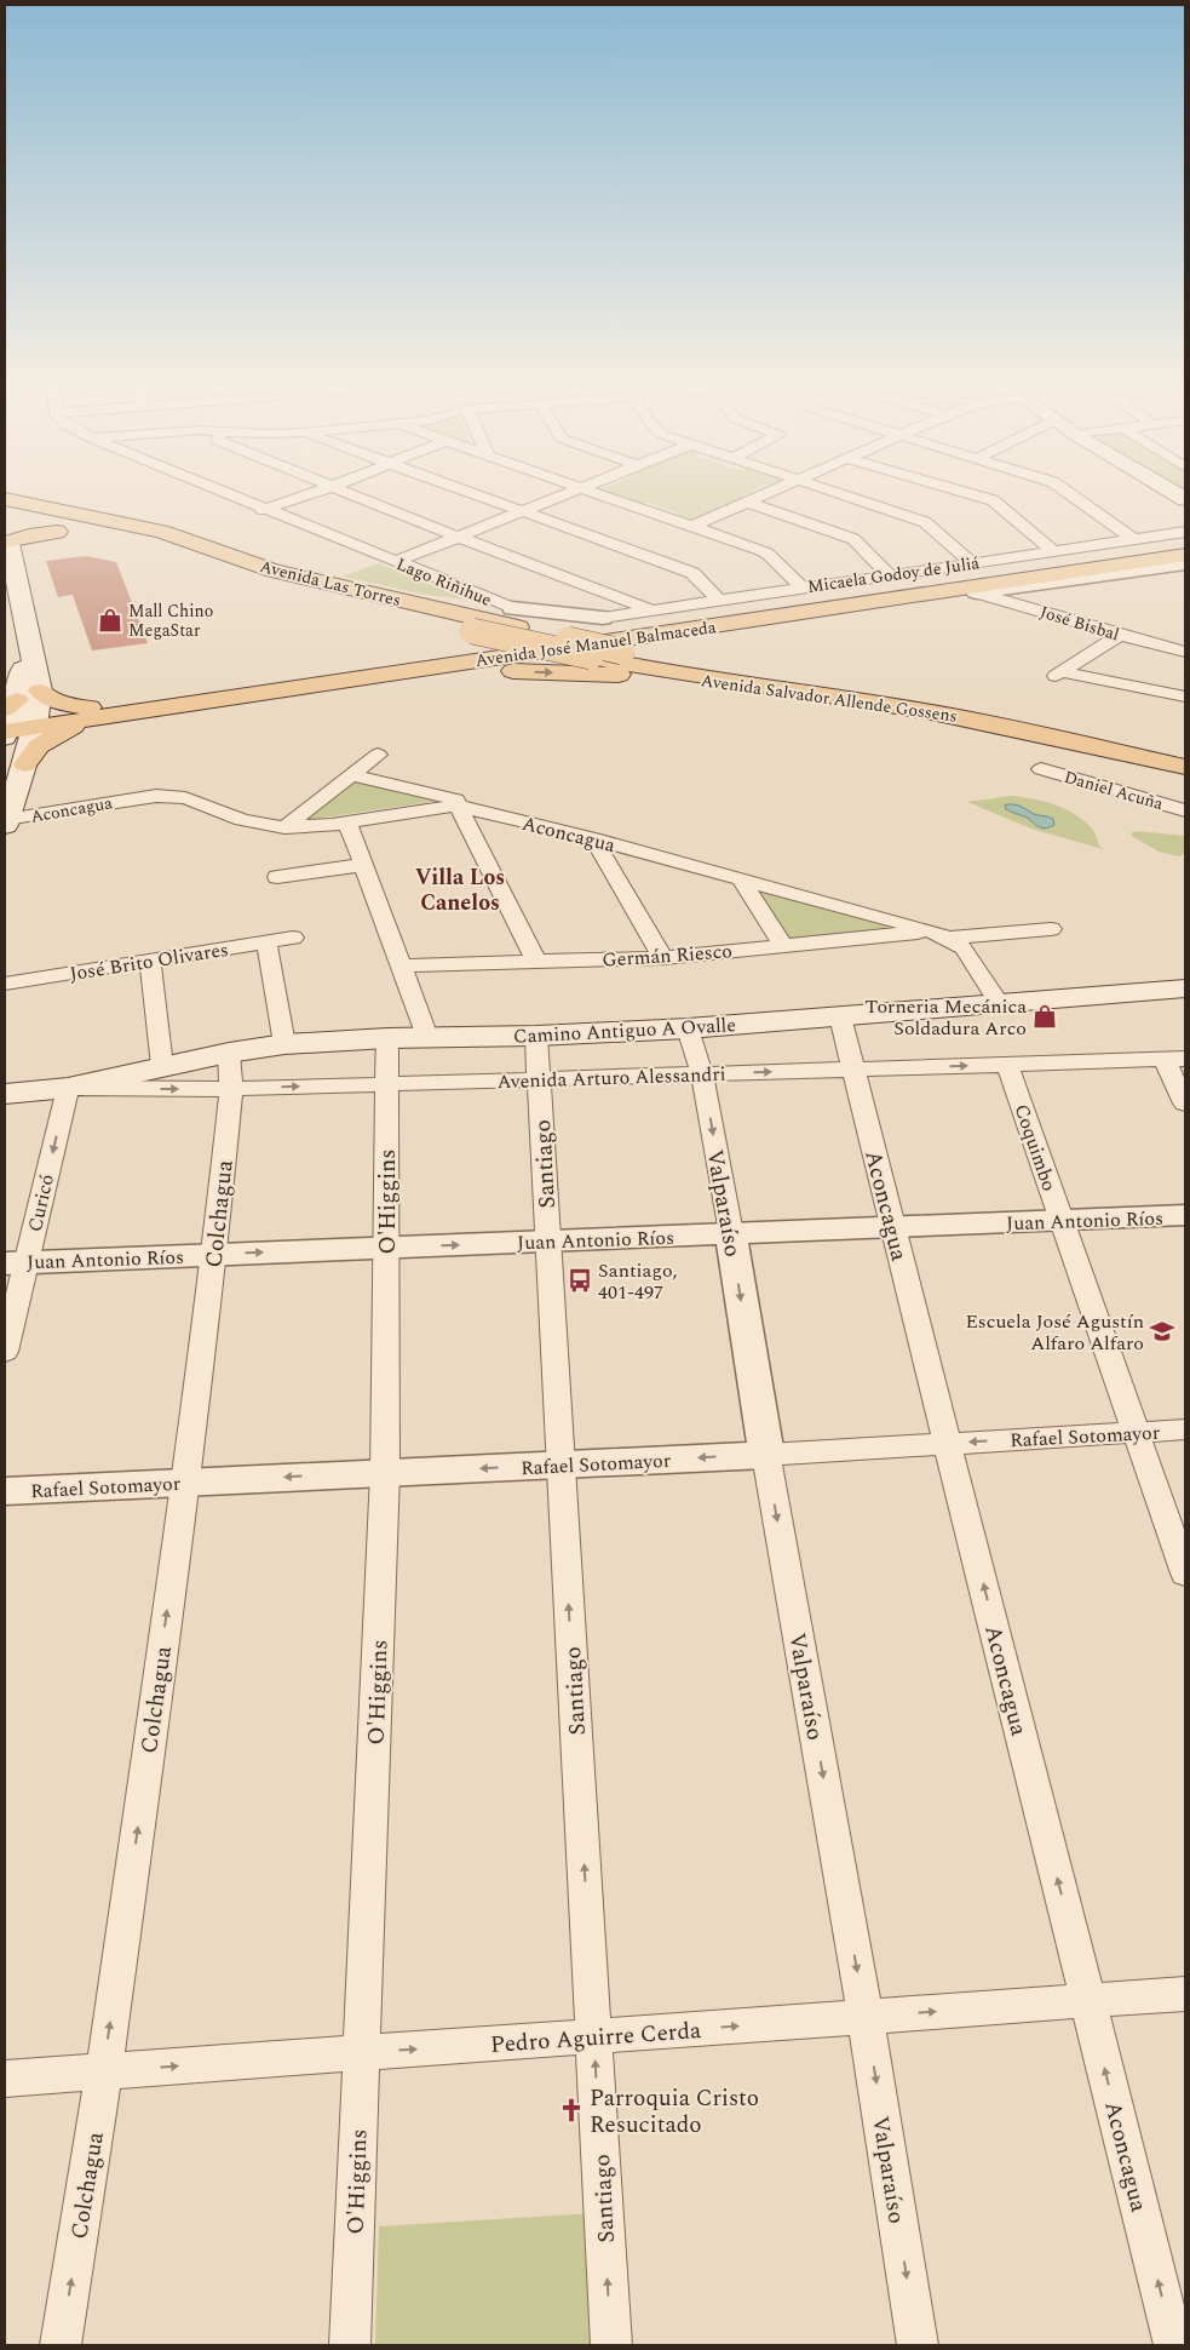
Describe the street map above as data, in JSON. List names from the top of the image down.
{
  "streets": {
    "main road": [
      "Avenida Las Torres",
      "Avenida José Manuel Balmaceda",
      "Avenida Salvador Allende Gossens",
      "Camino Antiguo A Ovalle",
      "Avenida Arturo Alessandri"
    ],
    "street": [
      "Micaela Godoy de Juliá",
      "Lago Riñihue",
      "José Bisbal",
      "Daniel Acuña",
      "Aconcagua",
      "Germán Riesco",
      "José Brito Olivares",
      "Coquimbo",
      "Santiago",
      "O'Higgins",
      "Curicó",
      "Valparaíso",
      "Colchagua",
      "Juan Antonio Ríos",
      "Rafael Sotomayor",
      "Pedro Aguirre Cerda"
    ]
  },
  "crossings": [
    ["Micaela Godoy de Juliá", "Avenida José Manuel Balmaceda"],
    ["Lago Riñihue", "Avenida Las Torres"],
    ["Lago Riñihue", "Avenida Salvador Allende Gossens"],
    ["Avenida Las Torres", "Avenida Salvador Allende Gossens"],
    ["José Bisbal", "Avenida José Manuel Balmaceda"],
    ["Aconcagua", "Germán Riesco"],
    ["Aconcagua", "Camino Antiguo A Ovalle"],
    ["Aconcagua", "Avenida Arturo Alessandri"],
    ["Aconcagua", "Juan Antonio Ríos"],
    ["Aconcagua", "Rafael Sotomayor"],
    ["Aconcagua", "Pedro Aguirre Cerda"],
    ["Camino Antiguo A Ovalle", "Avenida Arturo Alessandri"],
    ["Camino Antiguo A Ovalle", "Santiago"],
    ["Camino Antiguo A Ovalle", "O'Higgins"],
    ["Camino Antiguo A Ovalle", "Curicó"],
    ["Camino Antiguo A Ovalle", "Valparaíso"],
    ["Camino Antiguo A Ovalle", "Colchagua"],
    ["Avenida Arturo Alessandri", "Coquimbo"],
    ["Avenida Arturo Alessandri", "Santiago"],
    ["Avenida Arturo Alessandri", "O'Higgins"],
    ["Avenida Arturo Alessandri", "Curicó"],
    ["Avenida Arturo Alessandri", "Valparaíso"],
    ["Avenida Arturo Alessandri", "Colchagua"],
    ["Coquimbo", "Juan Antonio Ríos"],
    ["Coquimbo", "Rafael Sotomayor"],
    ["Santiago", "Juan Antonio Ríos"],
    ["Santiago", "Rafael Sotomayor"],
    ["Santiago", "Pedro Aguirre Cerda"],
    ["O'Higgins", "Juan Antonio Ríos"],
    ["O'Higgins", "Rafael Sotomayor"],
    ["O'Higgins", "Pedro Aguirre Cerda"],
    ["Curicó", "Juan Antonio Ríos"],
    ["Valparaíso", "Juan Antonio Ríos"],
    ["Valparaíso", "Rafael Sotomayor"],
    ["Valparaíso", "Pedro Aguirre Cerda"],
    ["Colchagua", "Juan Antonio Ríos"],
    ["Colchagua", "Rafael Sotomayor"],
    ["Colchagua", "Pedro Aguirre Cerda"]
  ],
  "one_way": [
    "Aconcagua",
    "Avenida Arturo Alessandri",
    "Santiago",
    "Curicó",
    "Valparaíso",
    "Colchagua",
    "Rafael Sotomayor",
    "Pedro Aguirre Cerda"
  ],
  "districts": ["Villa Los Canelos"],
  "places": {
    "shop": ["Mall Chino MegaStar", "Torneria Mecánica Soldadura Arco"],
    "bus stop": ["Santiago, 401-497"],
    "school or university": ["Escuela José Agustín Alfaro Alfaro"],
    "church": ["Parroquia Cristo Resucitado"]
  }
}
